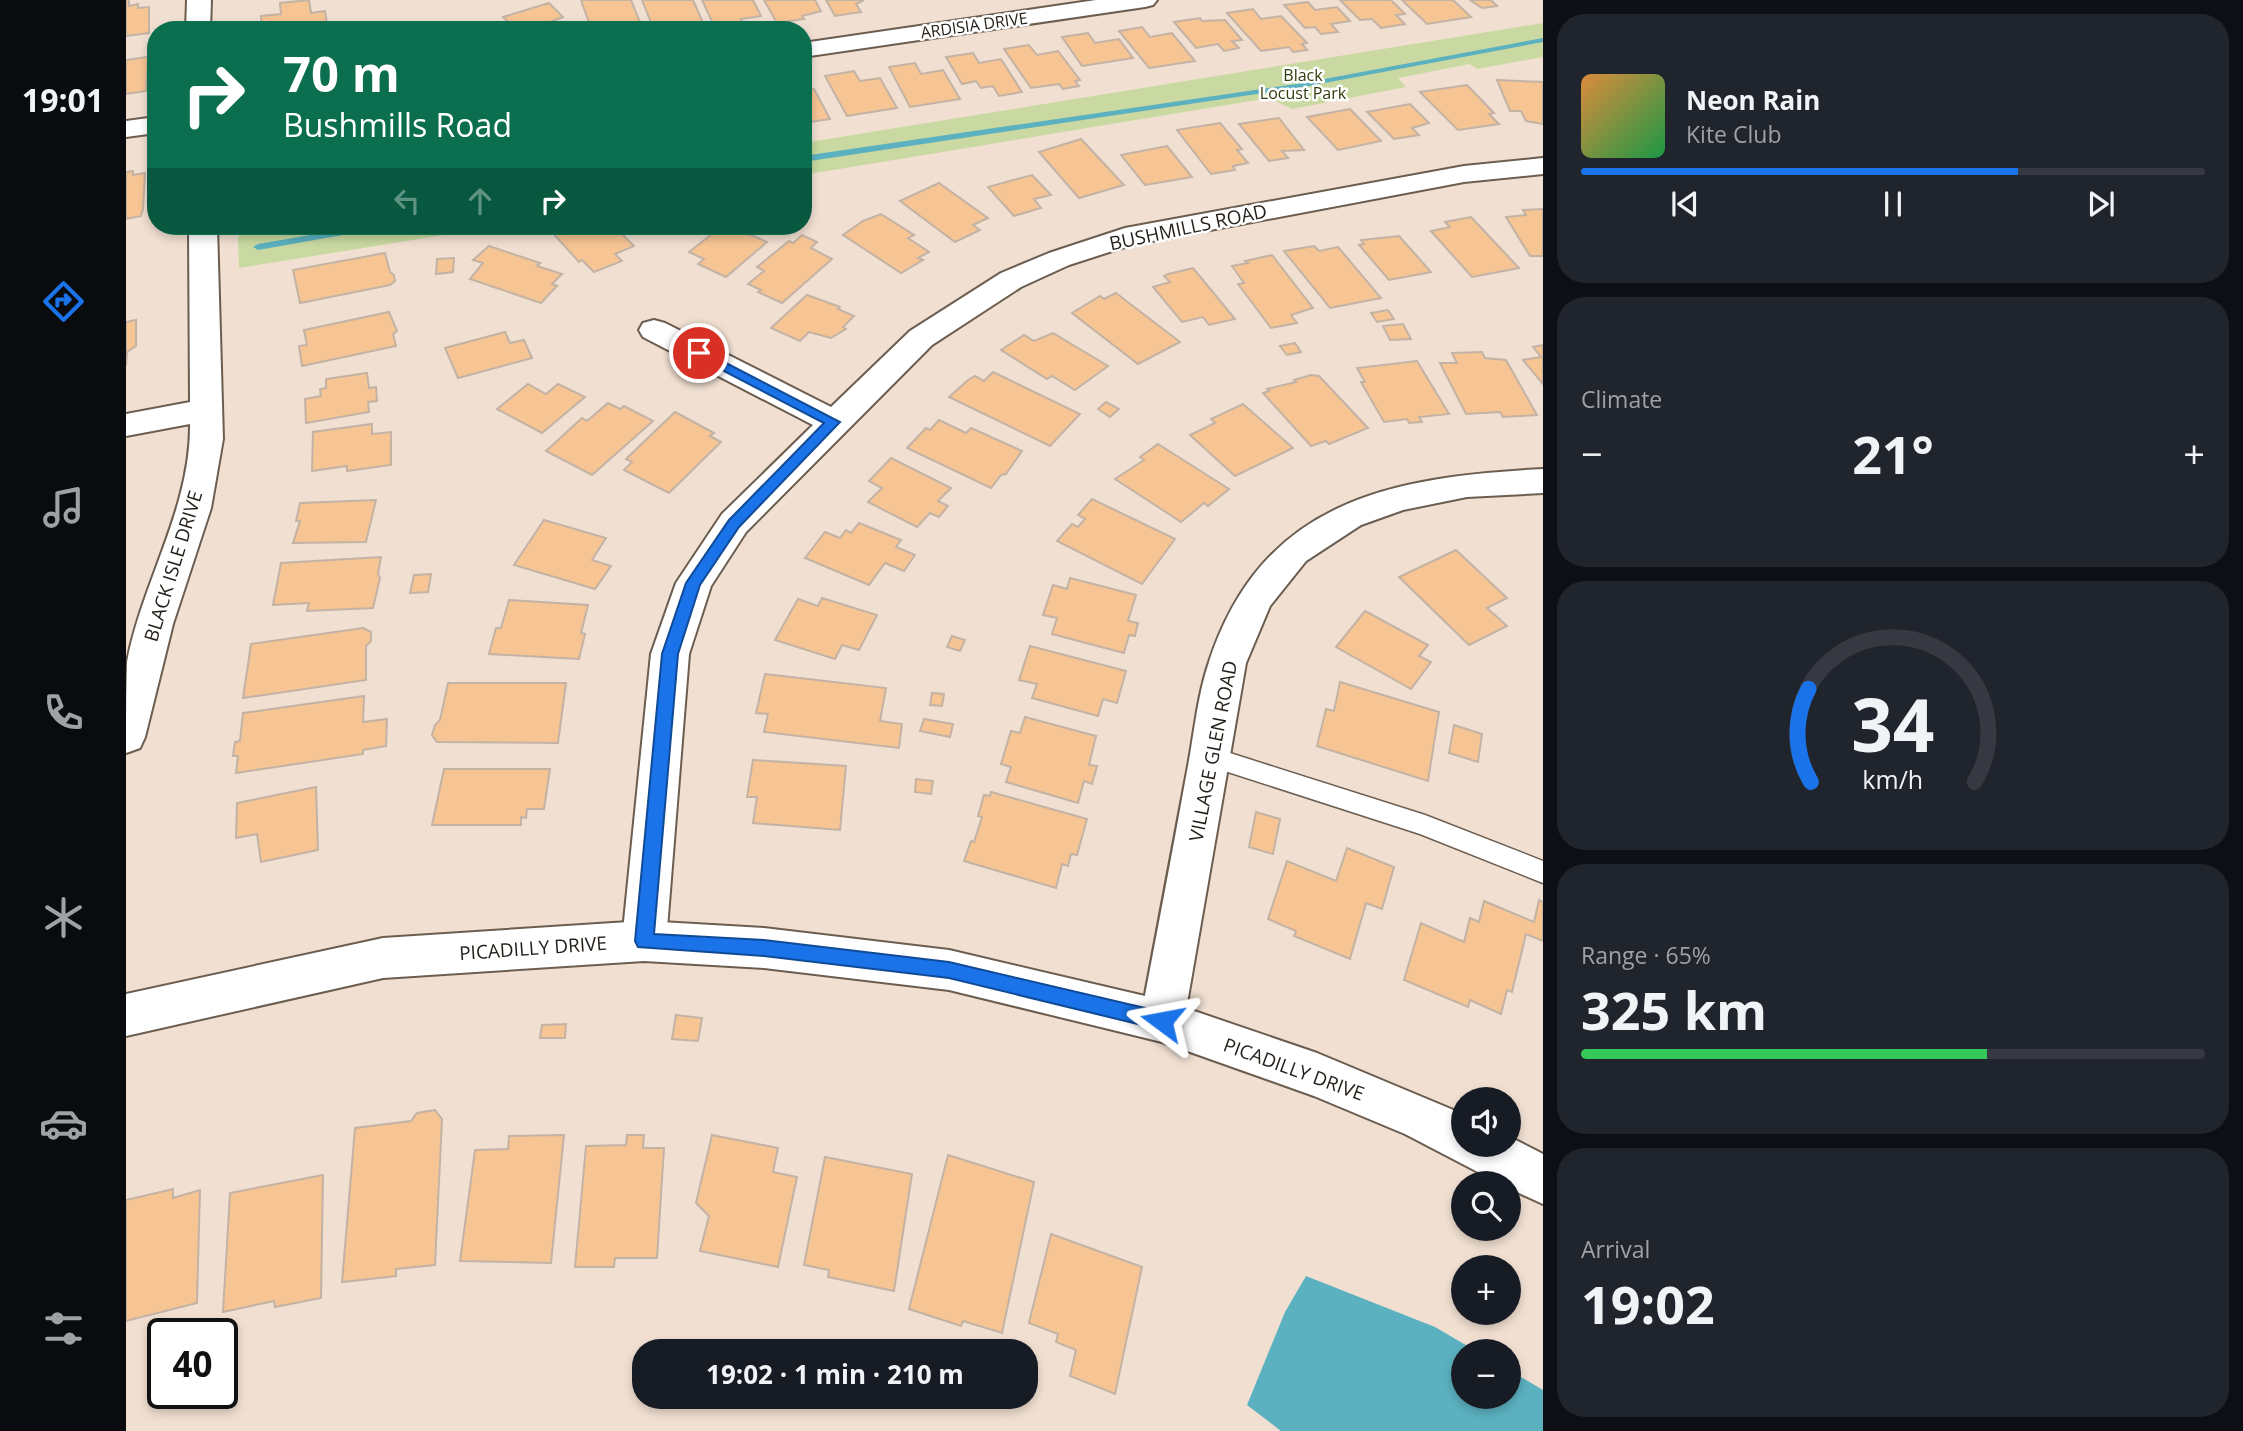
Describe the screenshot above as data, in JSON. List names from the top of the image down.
{
  "streets": {
    "street": [
      "ARDISIA DRIVE",
      "BUSHMILLS ROAD",
      "BLACK ISLE DRIVE",
      "VILLAGE GLEN ROAD",
      "PICADILLY DRIVE"
    ]
  },
  "crossings": [
    ["BUSHMILLS ROAD", "PICADILLY DRIVE"],
    ["VILLAGE GLEN ROAD", "PICADILLY DRIVE"]
  ],
  "parks": ["Black Locust Park"],
  "page": {
    "tabs": "19:01",
    "turn": ["70 m", "Bushmills Road"],
    "song": ["Neon Rain", "Kite Club"],
    "tile": [
      "Climate",
      ["Range · 65%", "325 km"],
      ["Arrival", "19:02"]
    ],
    "heat": ["−", "21°", "+"],
    "map_buttons": ["+", "−"],
    "limit": "40",
    "trip": "19:02 · 1 min · 210 m",
    "gauge": ["34", "km/h"]
  }
}
